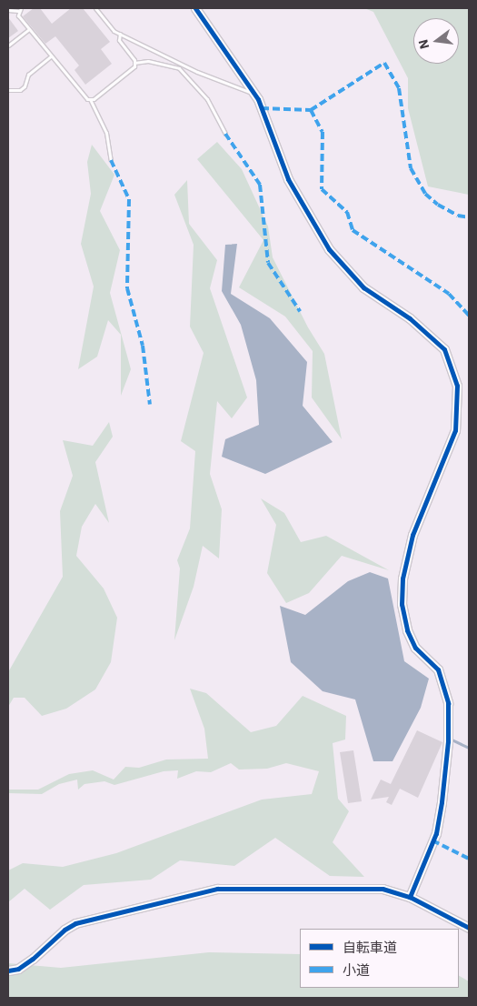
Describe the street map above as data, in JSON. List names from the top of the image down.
{
  "legend": ["自転車道", "小道"],
  "north": "left"
}
